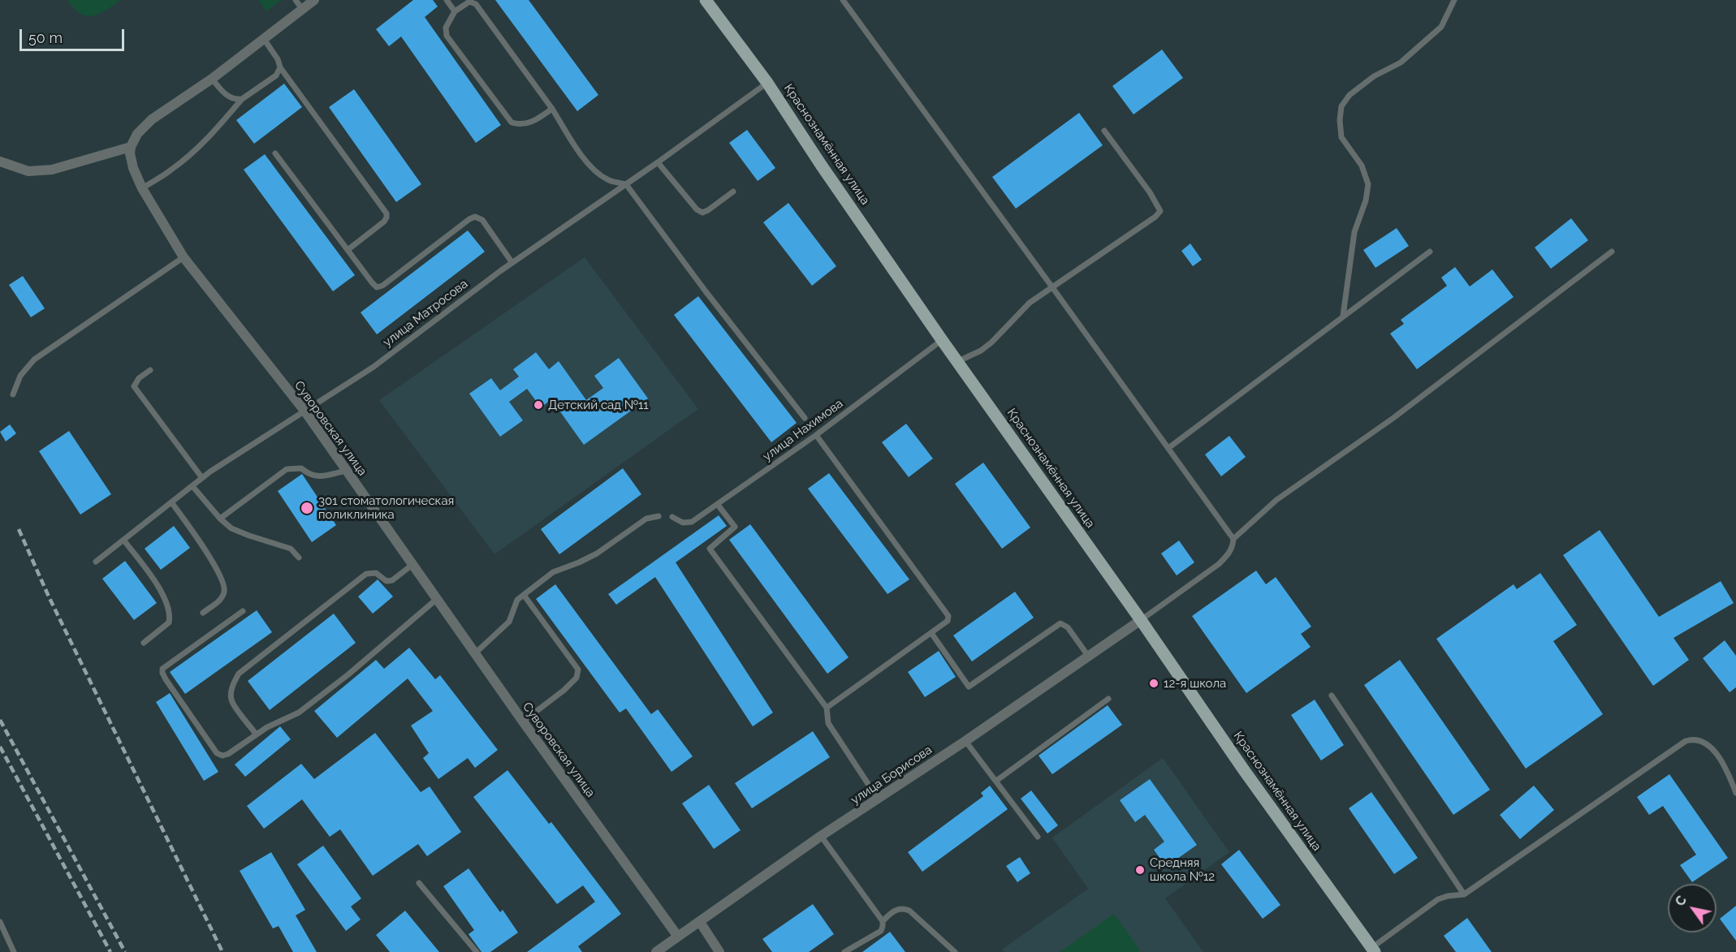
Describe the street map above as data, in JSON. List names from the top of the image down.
{
  "streets": {
    "main road": ["Краснознамённая улица"],
    "street": ["Суворовская улица", "улица Борисова"],
    "lane": ["улица Матросова", "улица Нахимова"]
  },
  "crossings": [
    ["Краснознамённая улица", "улица Матросова"],
    ["Краснознамённая улица", "улица Нахимова"],
    ["Краснознамённая улица", "улица Борисова"],
    ["улица Матросова", "Суворовская улица"],
    ["Суворовская улица", "улица Борисова"]
  ],
  "places": [
    "Детский сад №11",
    "301 стоматологическая поликлиника",
    "12-я школа",
    "Средняя школа №12"
  ],
  "scale_bar": "50 m",
  "north": "top left"
}
